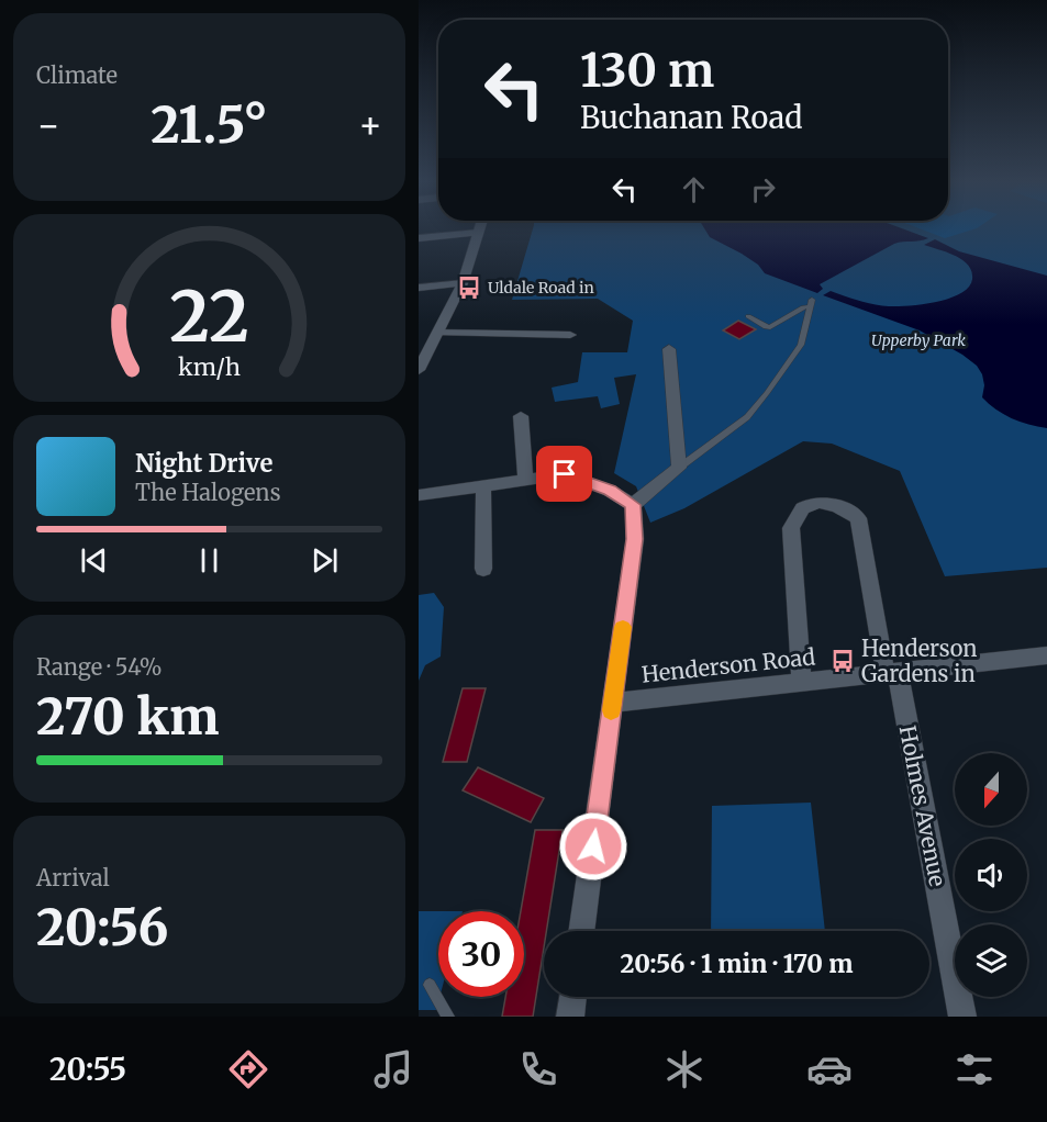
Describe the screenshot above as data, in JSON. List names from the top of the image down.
{
  "streets": {
    "street": ["Henderson Road", "Holmes Avenue"]
  },
  "crossings": [
    ["Henderson Road", "Holmes Avenue"]
  ],
  "parks": ["Upperby Park"],
  "places": {
    "bus stop": ["Uldale Road in", "Henderson Gardens in"]
  },
  "north": "bottom",
  "page": {
    "tile": [
      "Climate",
      ["Range · 54%", "270 km"],
      ["Arrival", "20:56"]
    ],
    "turn": ["130 m", "Buchanan Road"],
    "heat": ["−", "21.5°", "+"],
    "song": ["Night Drive", "The Halogens"],
    "limit": "30",
    "trip": "20:56 · 1 min · 170 m",
    "tabs": "20:55",
    "gauge": ["22", "km/h"]
  }
}
